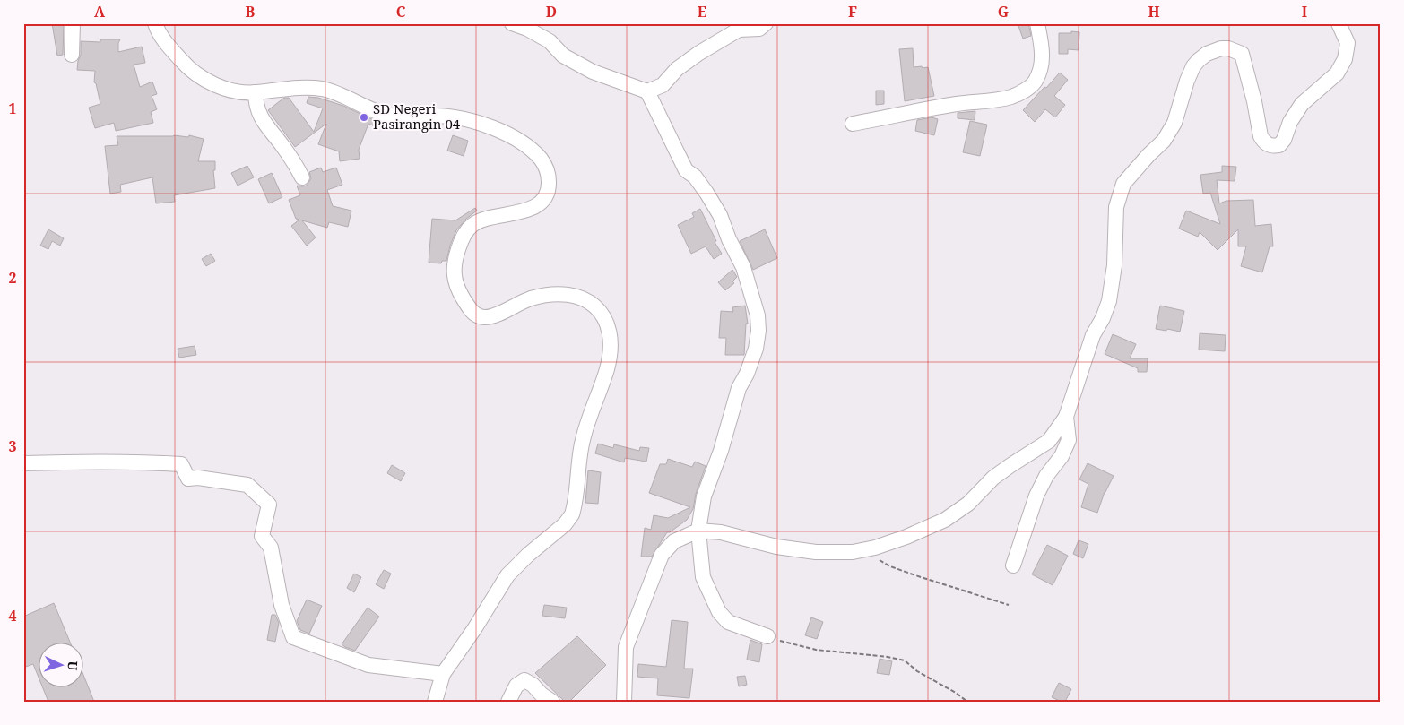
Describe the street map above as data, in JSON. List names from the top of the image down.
{
  "places": ["SD Negeri Pasirangin 04"],
  "north": "right",
  "grid": {
    "columns": [
      "A",
      "B",
      "C",
      "D",
      "E",
      "F",
      "G",
      "H",
      "I"
    ],
    "rows": [
      "1",
      "2",
      "3",
      "4"
    ]
  }
}
